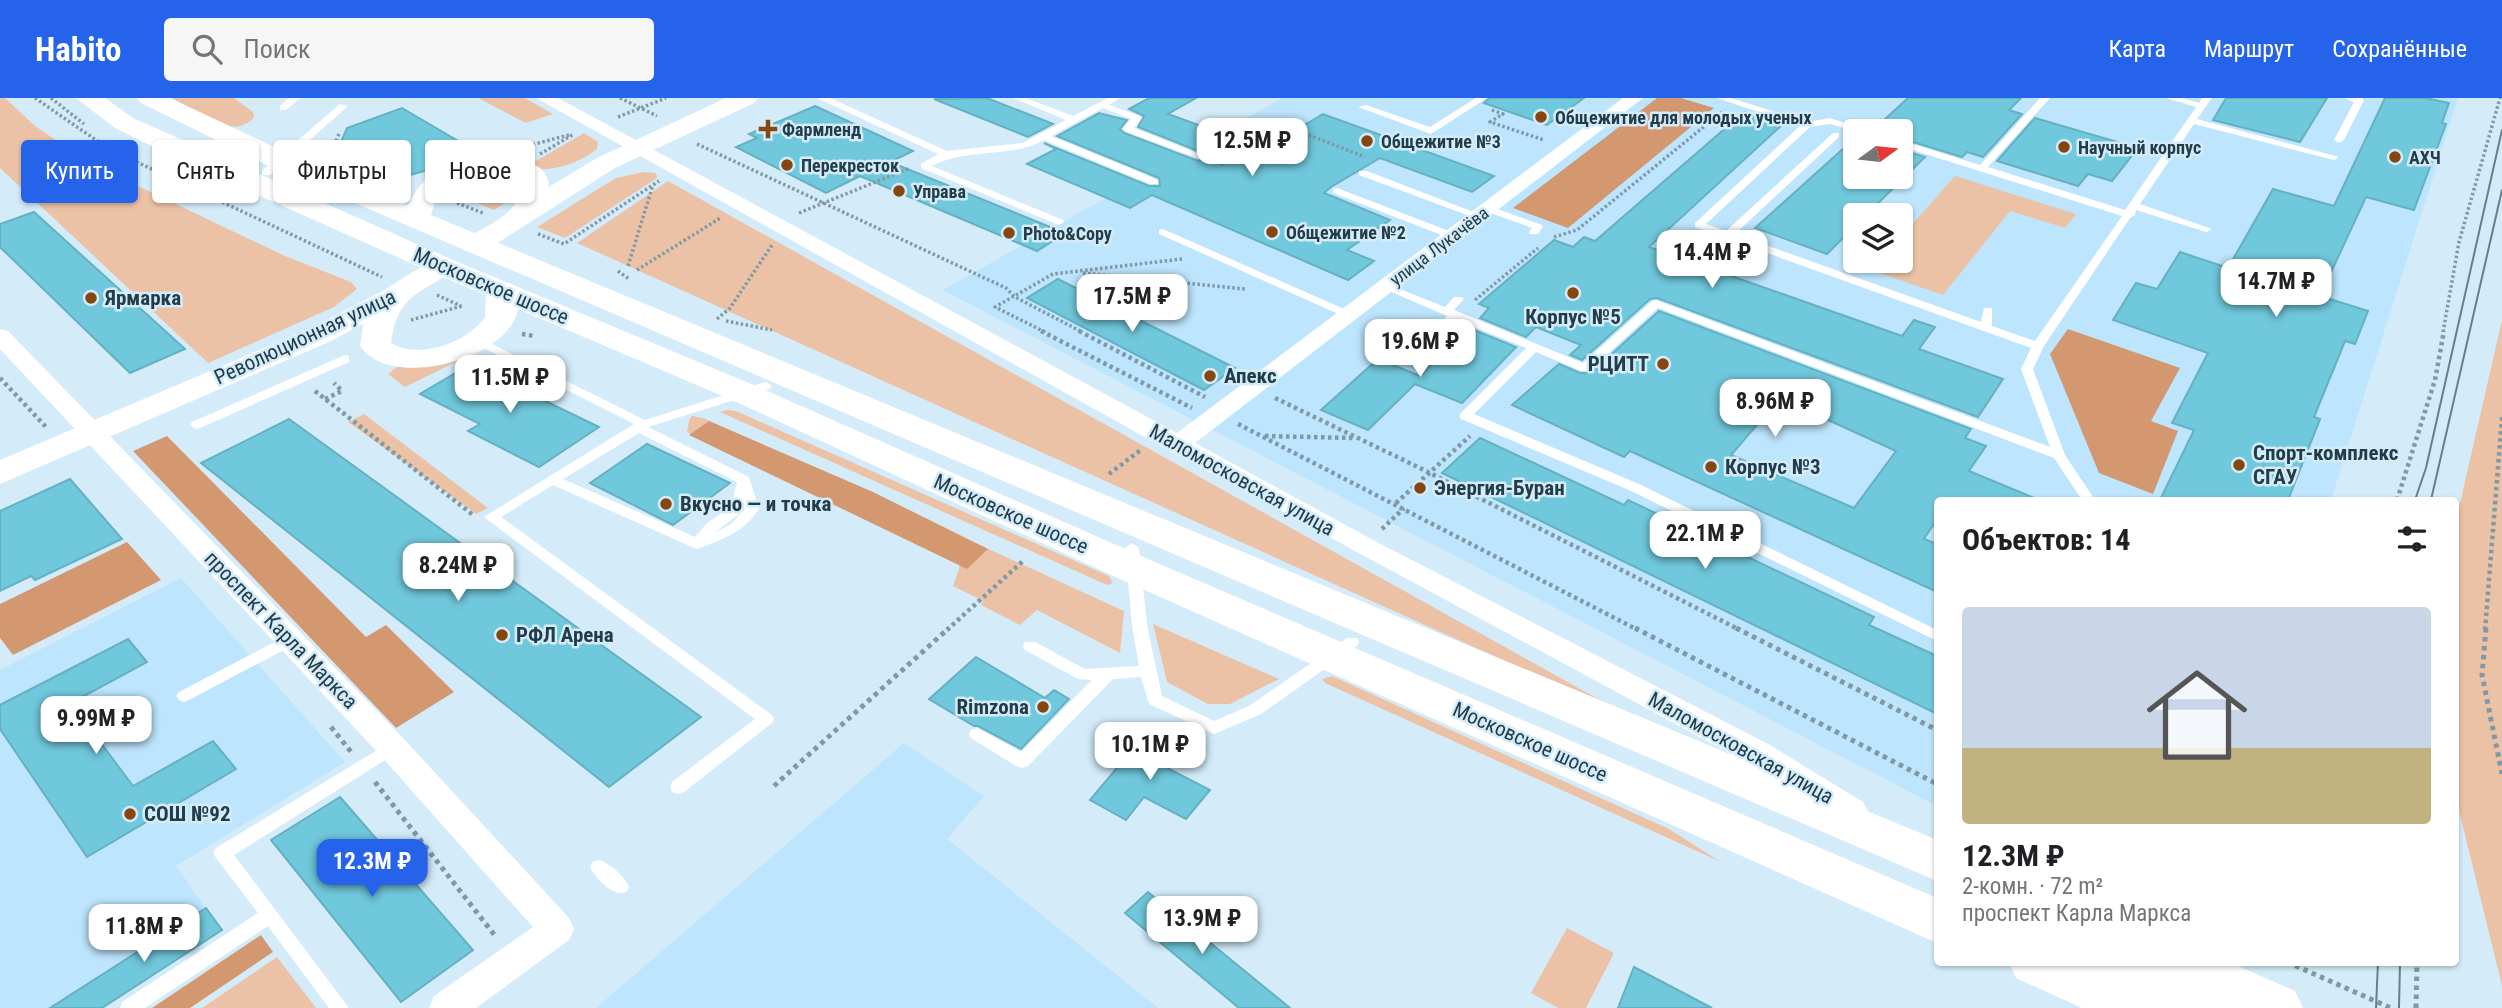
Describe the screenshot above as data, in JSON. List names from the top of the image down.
{
  "streets": {
    "main road": ["Московское шоссе", "Революционная улица"],
    "street": ["улица Лукачёва", "Маломосковская улица", "проспект Карла Маркса"]
  },
  "crossings": [
    ["улица Лукачёва", "Маломосковская улица"],
    ["Московское шоссе", "Революционная улица"],
    ["Московское шоссе", "Маломосковская улица"],
    ["Революционная улица", "Маломосковская улица"],
    ["Революционная улица", "проспект Карла Маркса"]
  ],
  "places": {
    "other": [
      "Общежитие для молодых ученых",
      "Общежитие №3",
      "Научный корпус",
      "АХЧ",
      "Перекресток",
      "Управа",
      "Общежитие №2",
      "Photo&Copy",
      "Корпус №5",
      "Ярмарка",
      "РЦИТТ",
      "Апекс",
      "Спорт-комплекс СГАУ",
      "Корпус №3",
      "Энергия-Буран",
      "Вкусно — и точка",
      "РФЛ Арена",
      "Rimzona",
      "СОШ №92"
    ],
    "health": ["Фармленд"]
  },
  "north": "right",
  "page": {
    "header": "Habito",
    "search": "Поиск",
    "nav": ["Карта", "Маршрут", "Сохранённые"],
    "price": [
      "12.5M ₽",
      "14.4M ₽",
      "14.7M ₽",
      "17.5M ₽",
      "19.6M ₽",
      "11.5M ₽",
      "8.96M ₽",
      "22.1M ₽",
      "8.24M ₽",
      "9.99M ₽",
      "10.1M ₽",
      "12.3M ₽",
      "13.9M ₽",
      "11.8M ₽"
    ],
    "chip": [
      "Купить",
      "Снять",
      "Фильтры",
      "Новое"
    ],
    "heading": "Объектов: 14",
    "list": [
      {
        "name": "12.3M ₽",
        "note": "2-комн. · 72 m² · проспект Карла Маркса"
      }
    ]
  }
}
